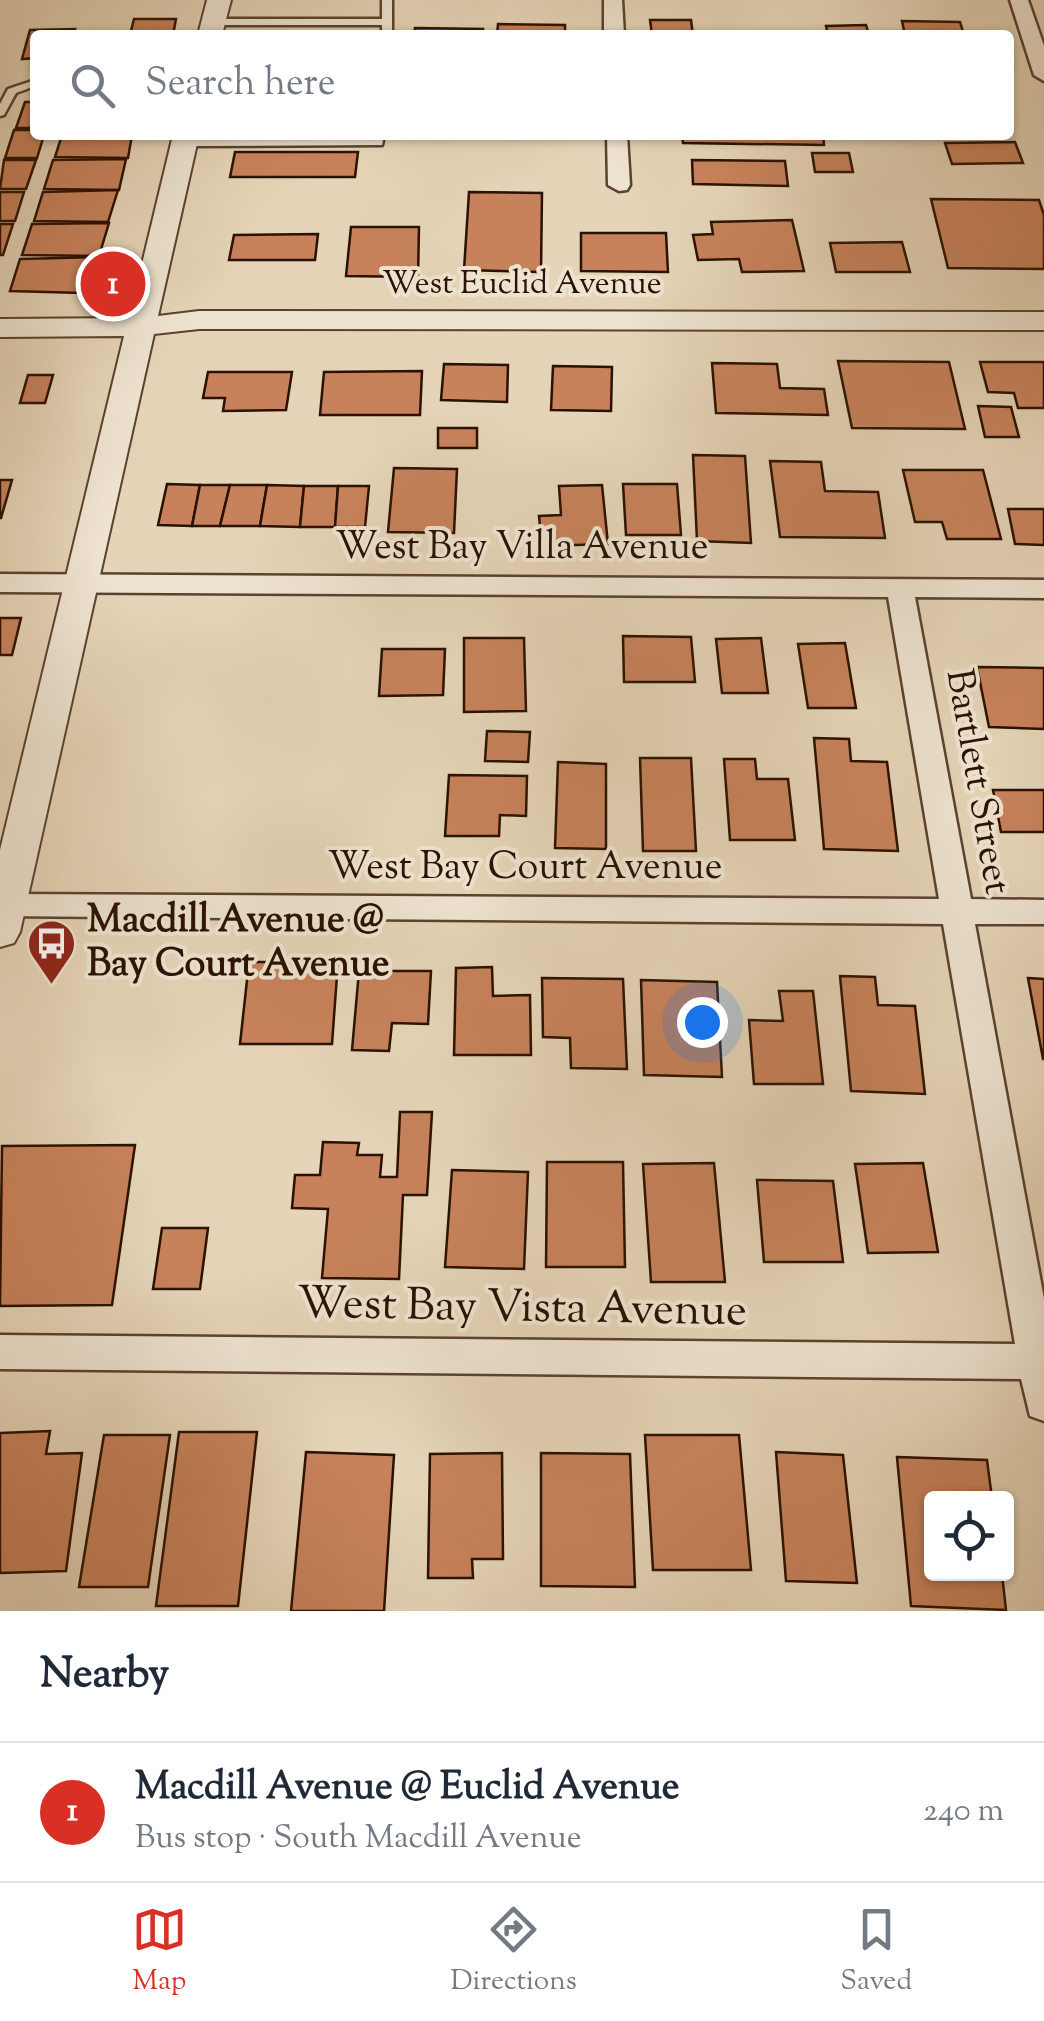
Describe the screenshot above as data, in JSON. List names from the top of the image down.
{
  "streets": {
    "street": [
      "West Euclid Avenue",
      "West Bay Villa Avenue",
      "Bartlett Street",
      "West Bay Court Avenue",
      "West Bay Vista Avenue"
    ]
  },
  "crossings": [
    ["West Bay Villa Avenue", "Bartlett Street"],
    ["Bartlett Street", "West Bay Court Avenue"],
    ["Bartlett Street", "West Bay Vista Avenue"]
  ],
  "places": {
    "bus stop": ["Macdill Avenue @ Bay Court Avenue"]
  },
  "page": {
    "search": "Search here",
    "pins": "1",
    "heading": "Nearby",
    "list": [
      {
        "mark": "1",
        "name": "Macdill Avenue @ Euclid Avenue",
        "note": "Bus stop · South Macdill Avenue",
        "value": "240 m"
      }
    ],
    "nav": ["Map", "Directions", "Saved"]
  }
}
